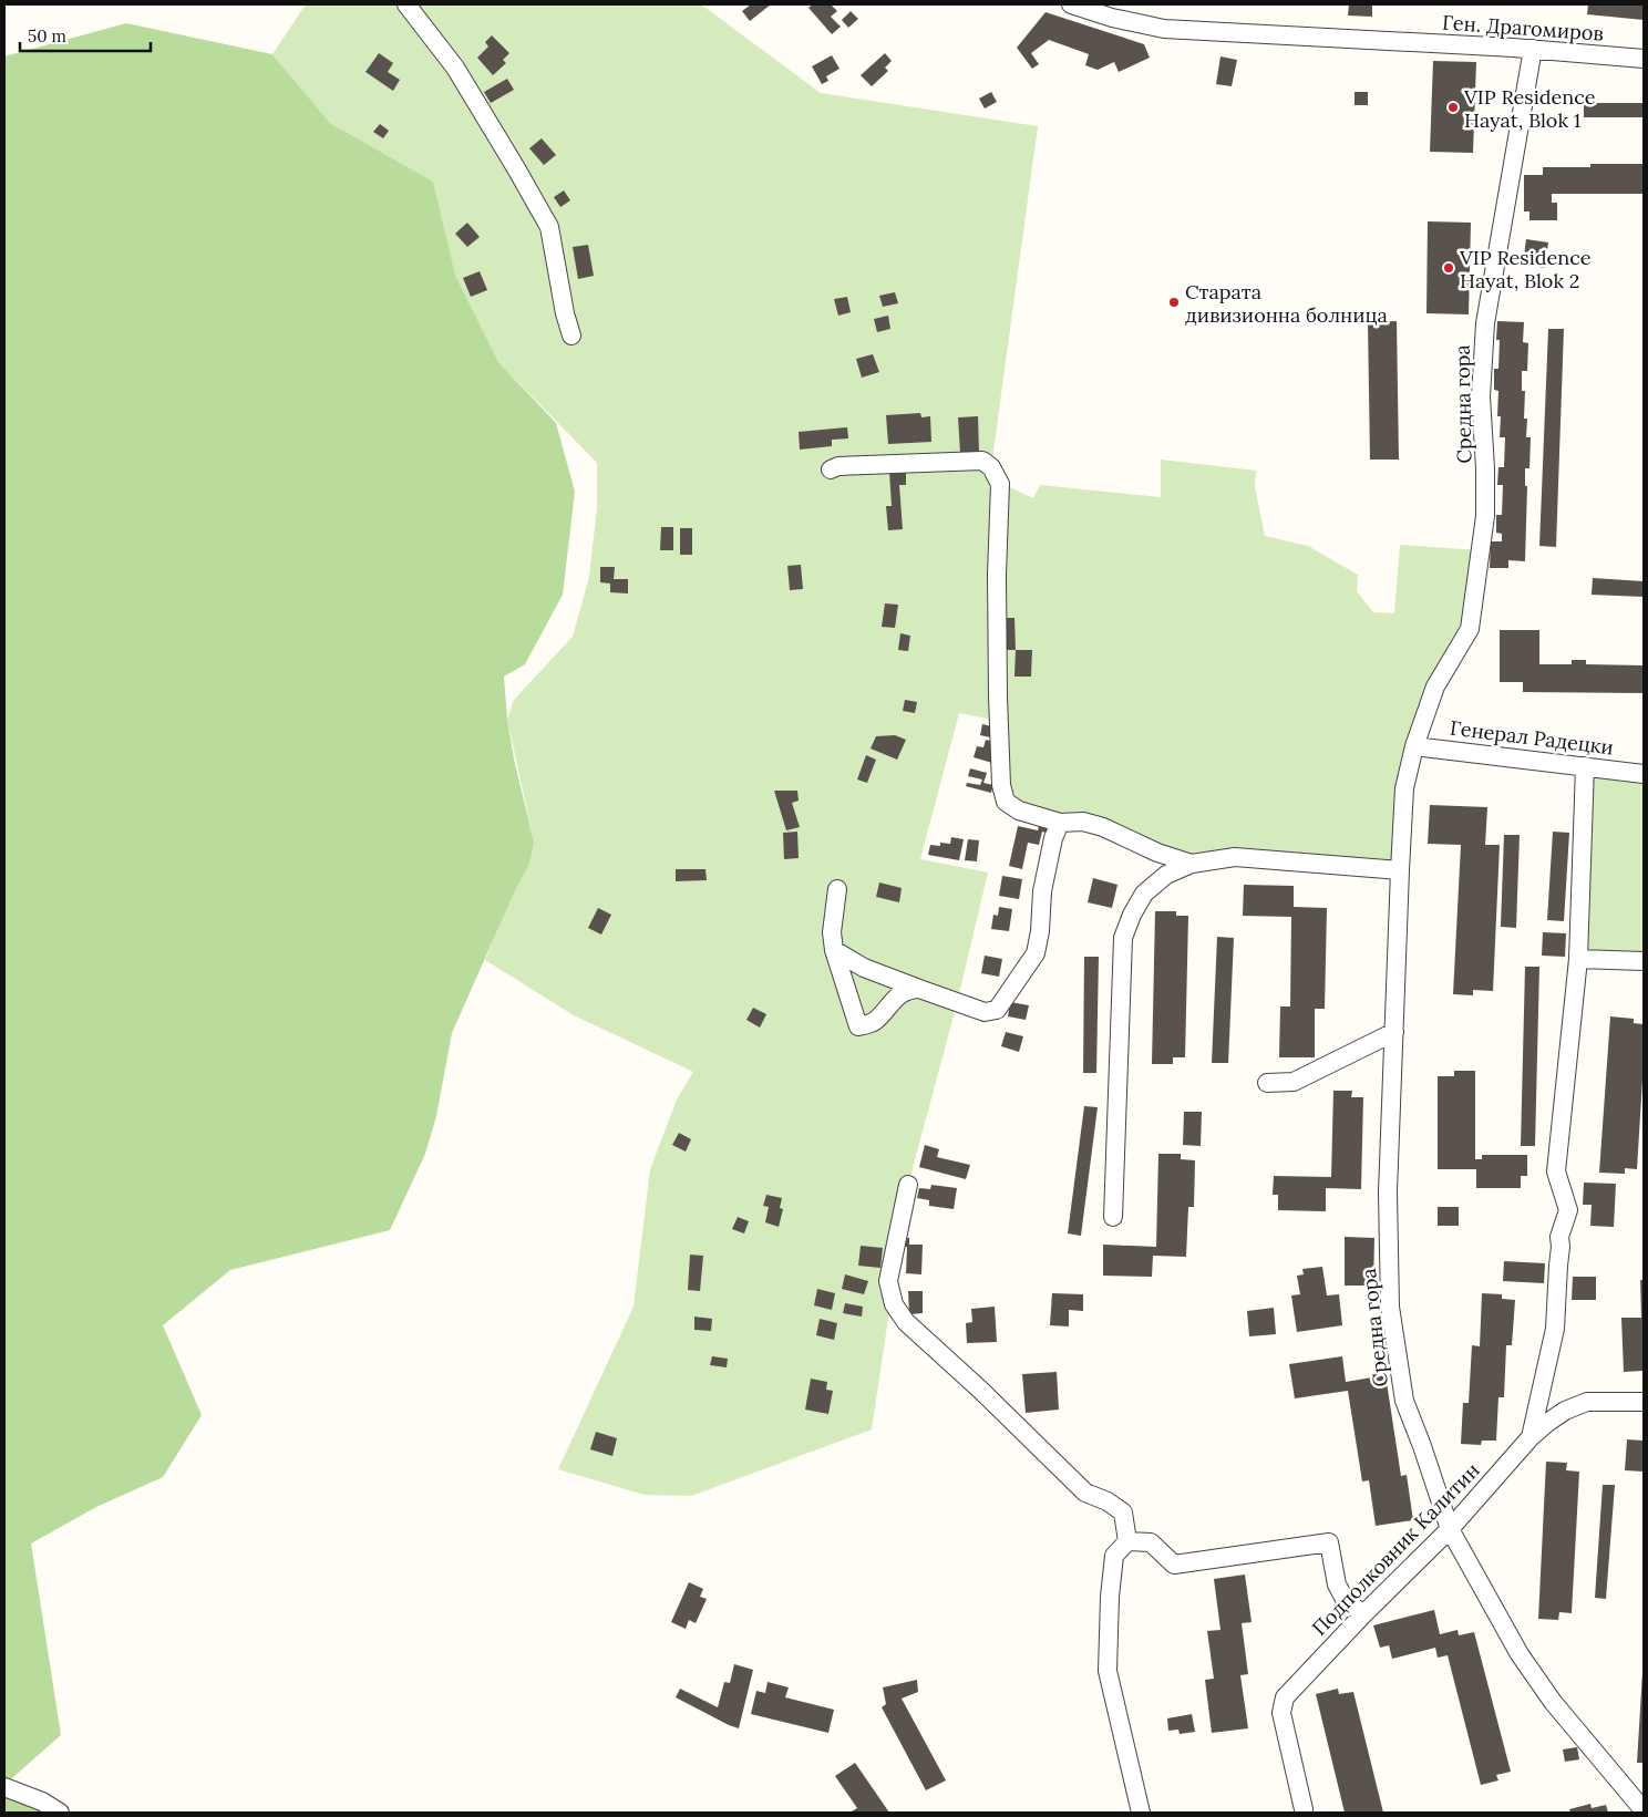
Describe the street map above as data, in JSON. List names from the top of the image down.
{
  "streets": {
    "street": [
      "Ген. Драгомиров",
      "Средна гора",
      "Генерал Радецки",
      "Подполковник Калитин"
    ]
  },
  "crossings": [
    ["Ген. Драгомиров", "Средна гора"],
    ["Средна гора", "Генерал Радецки"],
    ["Средна гора", "Подполковник Калитин"]
  ],
  "places": ["VIP Residence Hayat, Blok 1", "VIP Residence Hayat, Blok 2", "Старата дивизионна болница"],
  "scale_bar": "50 m"
}
